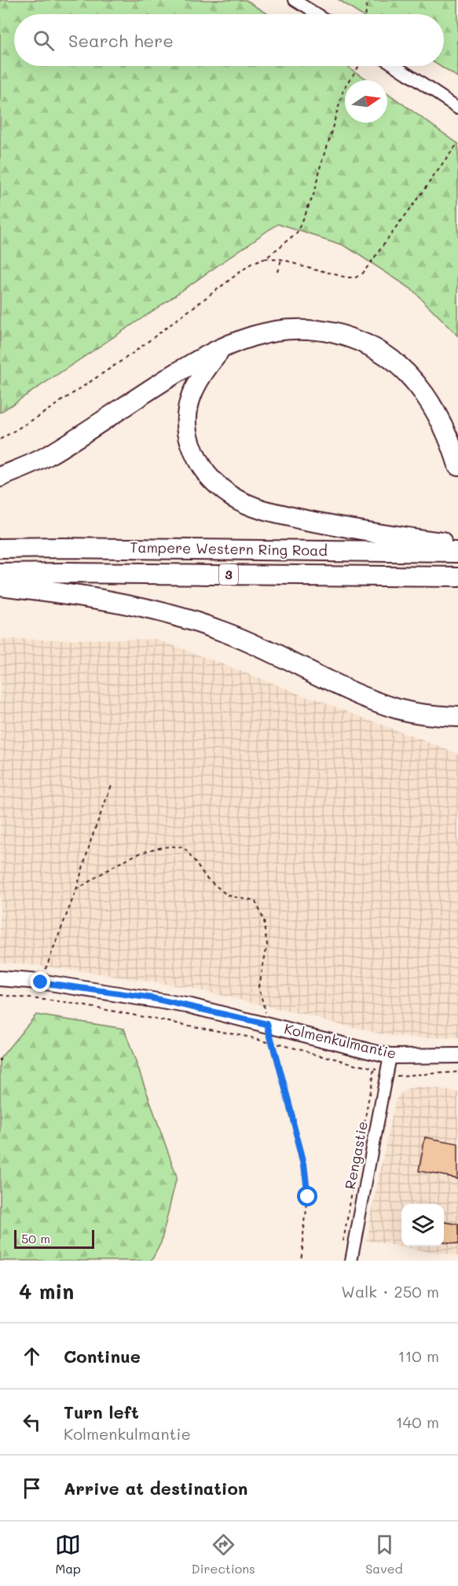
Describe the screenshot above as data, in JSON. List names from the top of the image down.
{
  "streets": {
    "highway": ["Tampere Western Ring Road", "3"],
    "street": ["Kolmenkulmantie", "Rengastie"]
  },
  "crossings": [
    ["Kolmenkulmantie", "Rengastie"]
  ],
  "scale_bar": "50 m",
  "north": "right",
  "page": {
    "search": "Search here",
    "scale": "50 m",
    "heading": ["4 min", "Walk · 250 m"],
    "list": [
      ["Continue", "110 m"],
      ["Turn left", "Kolmenkulmantie", "140 m"],
      "Arrive at destination"
    ],
    "nav": ["Map", "Directions", "Saved"]
  }
}
